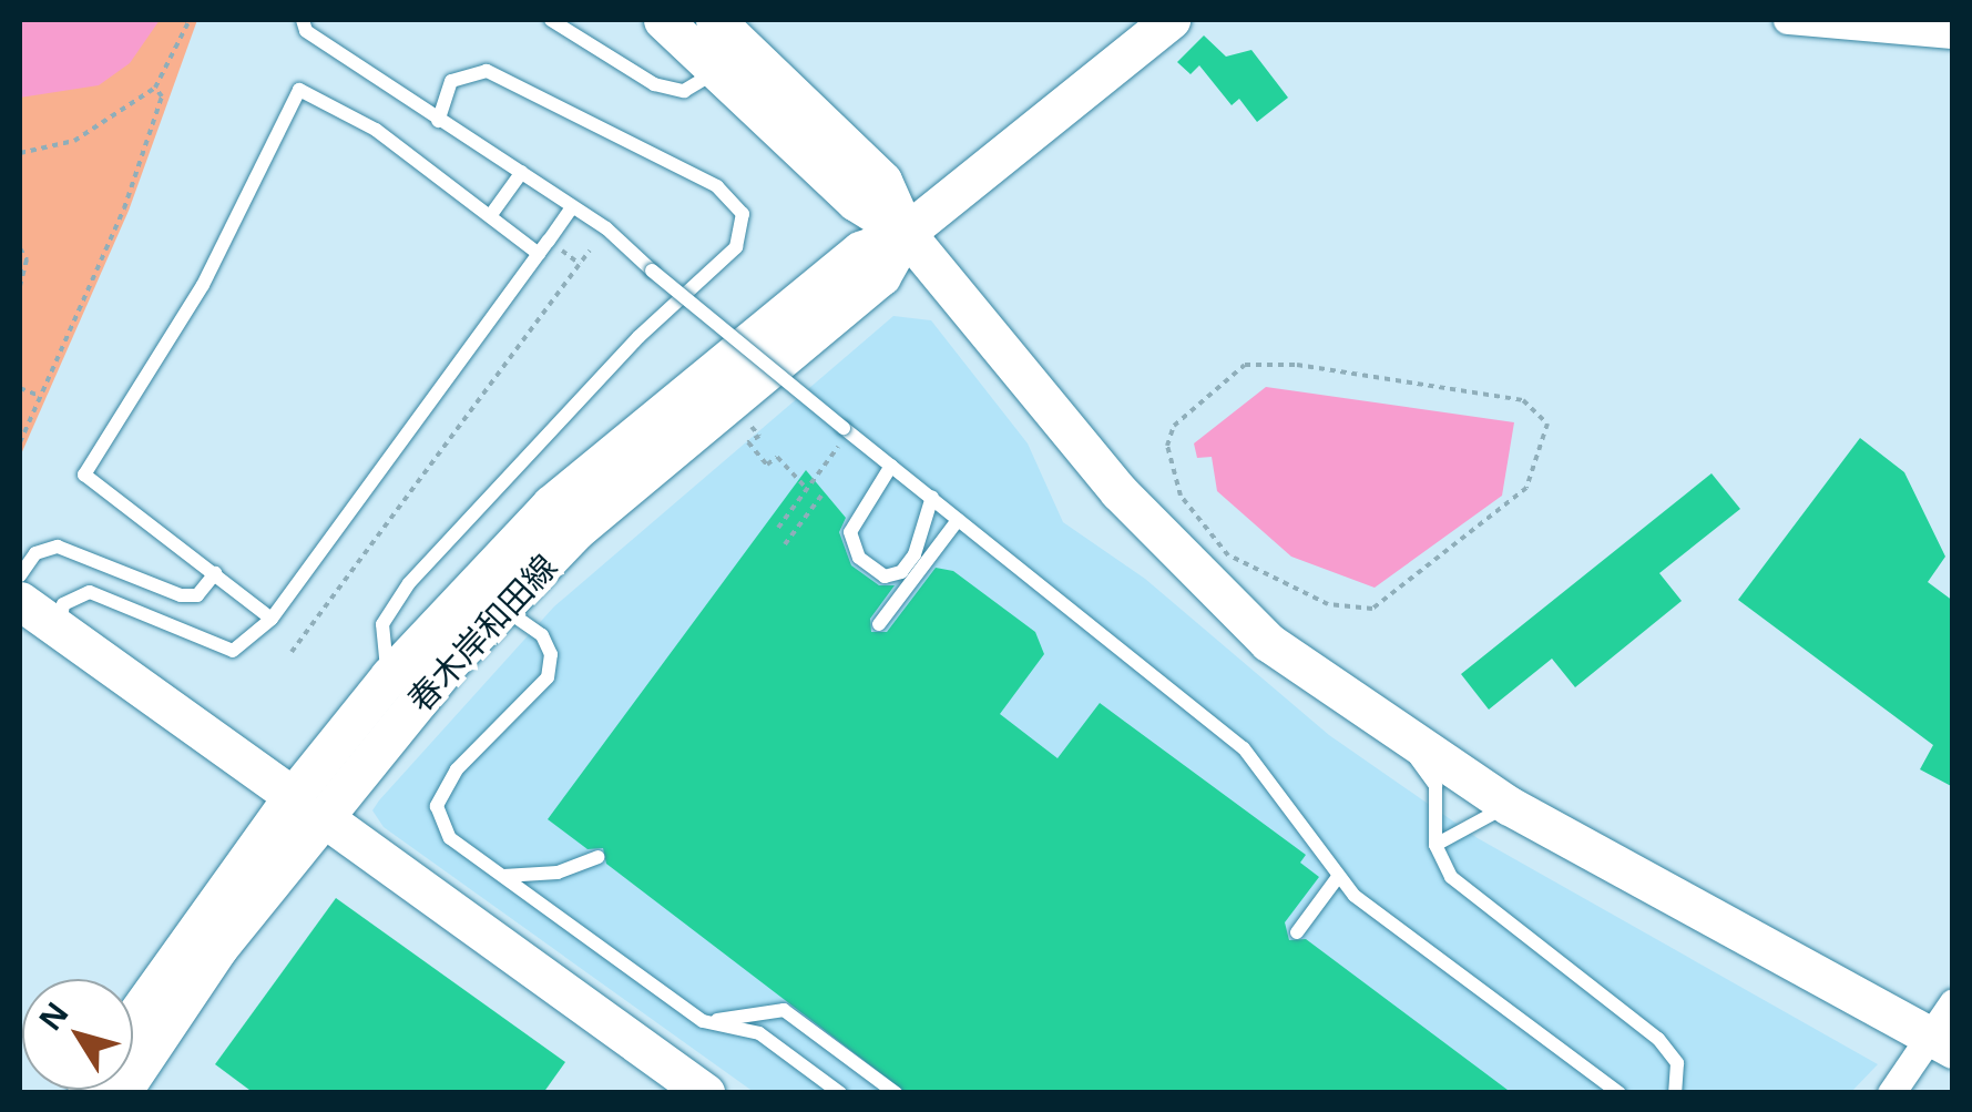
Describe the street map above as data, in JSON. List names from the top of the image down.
{
  "streets": {
    "street": ["春木岸和田線"]
  },
  "north": "top left"
}
